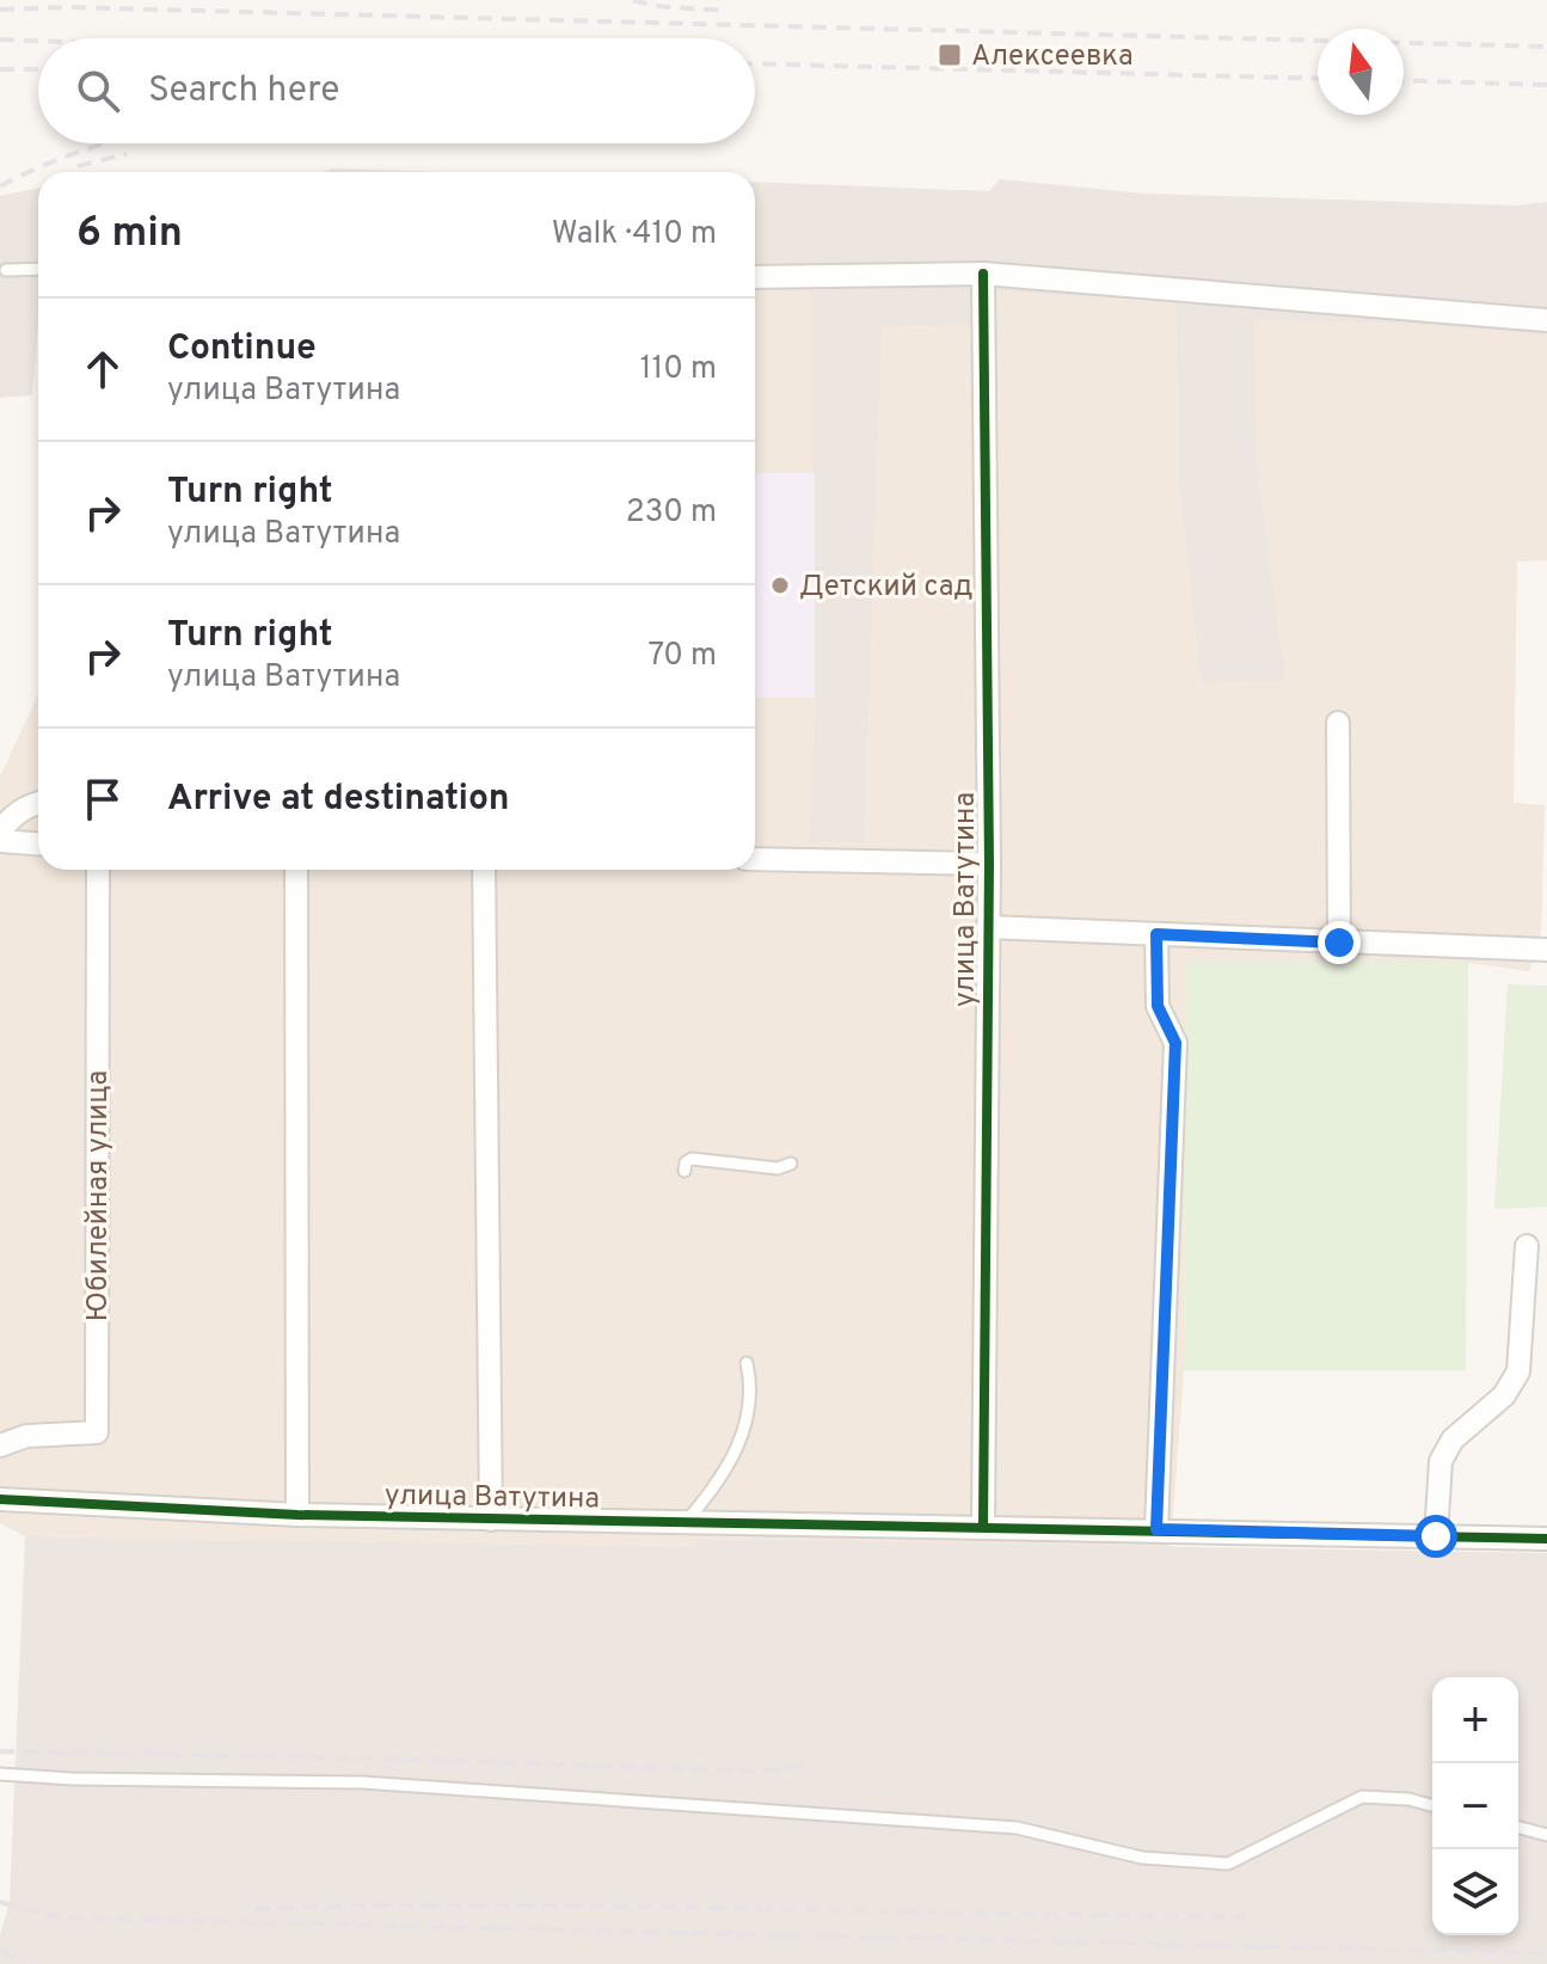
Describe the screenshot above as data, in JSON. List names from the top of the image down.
{
  "streets": {
    "street": ["улица Ватутина", "Юбилейная улица"]
  },
  "places": {
    "transit": ["Алексеевка"],
    "other": ["Детский сад"]
  },
  "north": "top",
  "page": {
    "search": "Search here",
    "heading": ["6 min", "Walk · 410 m"],
    "list": [
      ["Continue", "улица Ватутина", "110 m"],
      ["Turn right", "улица Ватутина", "230 m"],
      ["Turn right", "улица Ватутина", "70 m"],
      "Arrive at destination"
    ],
    "map_buttons": ["+", "−"]
  }
}
